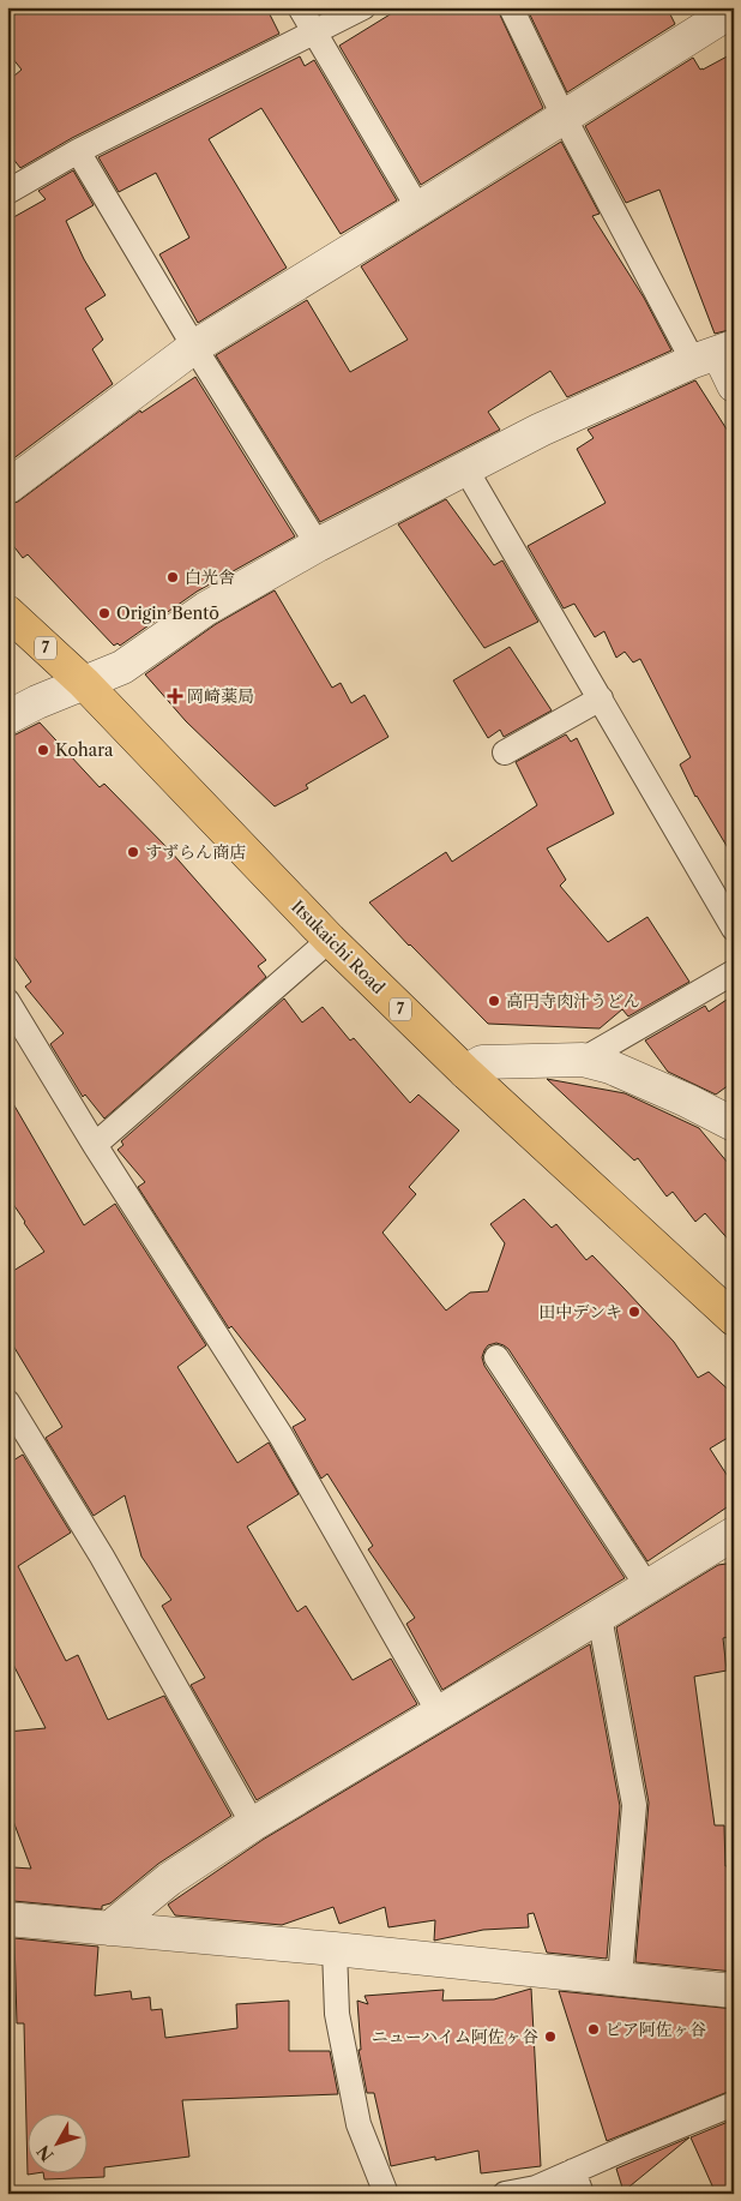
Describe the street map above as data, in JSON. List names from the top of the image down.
{
  "streets": {
    "main road": ["7", "Itsukaichi Road"]
  },
  "places": {
    "other": [
      "白光舎",
      "Origin Bentō",
      "Kohara",
      "すずらん商店",
      "高円寺肉汁うどん",
      "田中デンキ",
      "ピア阿佐ヶ谷",
      "ニューハイム阿佐ヶ谷"
    ],
    "health": ["岡崎薬局"]
  },
  "north": "bottom left"
}
